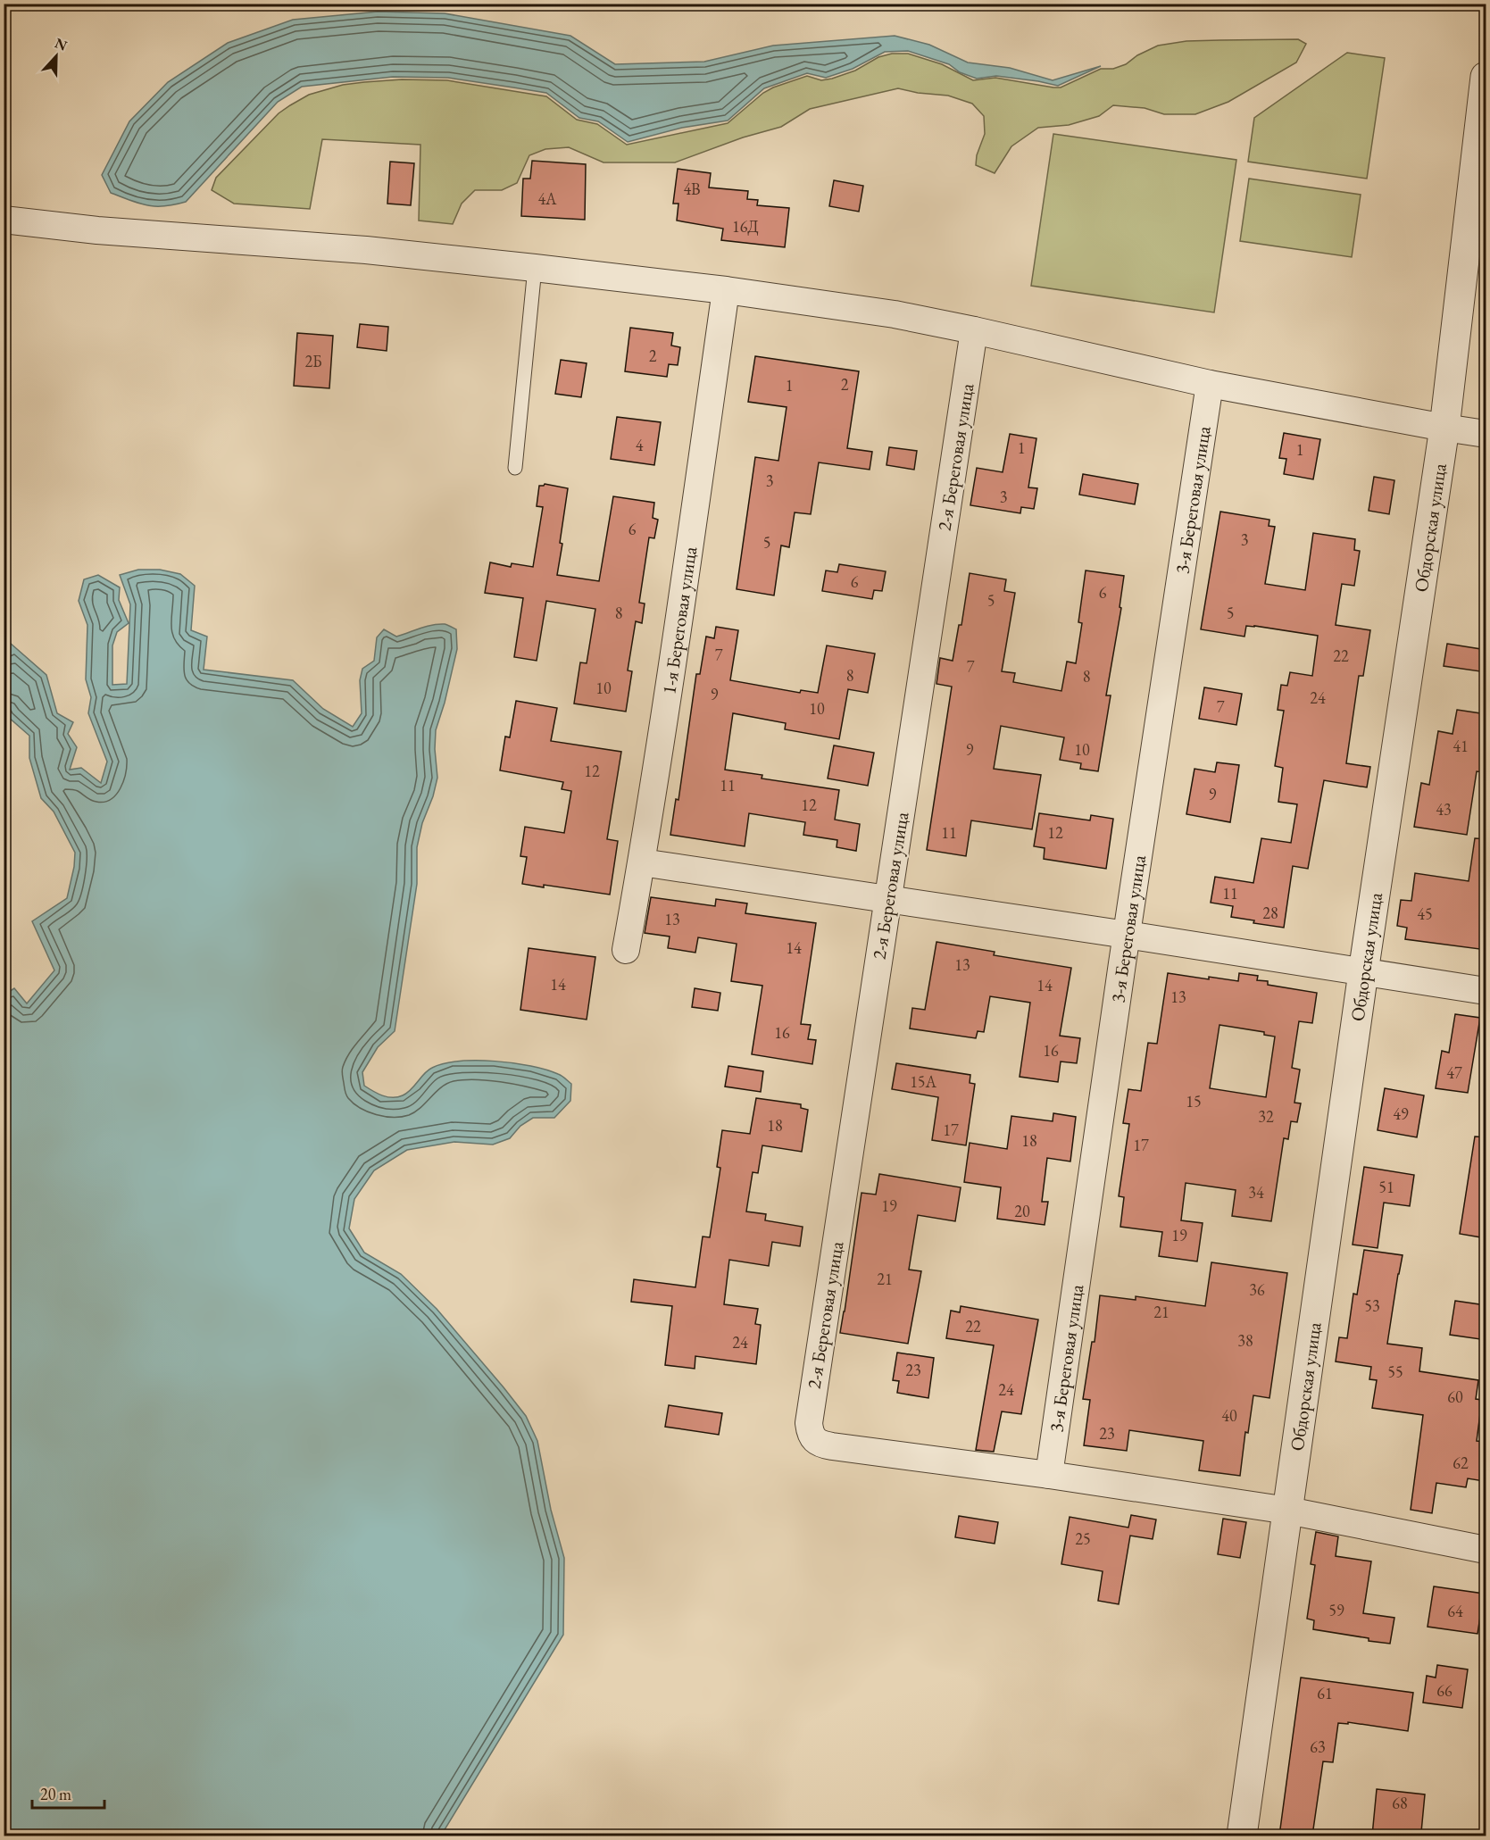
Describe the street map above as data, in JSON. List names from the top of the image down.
{
  "streets": {
    "street": [
      "2-я Береговая улица",
      "3-я Береговая улица",
      "Обдорская улица",
      "1-я Береговая улица"
    ]
  },
  "crossings": [
    ["2-я Береговая улица", "3-я Береговая улица"]
  ],
  "house_numbers": [
    "4В",
    "4А",
    "16Д",
    "2",
    "2Б",
    "2",
    "1",
    "4",
    "1",
    "1",
    "3",
    "3",
    "6",
    "3",
    "5",
    "6",
    "6",
    "5",
    "8",
    "5",
    "7",
    "22",
    "7",
    "8",
    "8",
    "10",
    "9",
    "24",
    "7",
    "10",
    "41",
    "9",
    "10",
    "12",
    "11",
    "9",
    "12",
    "43",
    "11",
    "12",
    "11",
    "28",
    "45",
    "13",
    "14",
    "13",
    "14",
    "14",
    "13",
    "16",
    "16",
    "47",
    "15А",
    "15",
    "49",
    "32",
    "18",
    "17",
    "18",
    "17",
    "51",
    "34",
    "19",
    "20",
    "19",
    "21",
    "36",
    "53",
    "21",
    "22",
    "38",
    "24",
    "23",
    "55",
    "24",
    "60",
    "40",
    "23",
    "62",
    "25",
    "59",
    "64",
    "66",
    "61",
    "63",
    "68"
  ],
  "scale_bar": "20 m",
  "north": "top"
}
